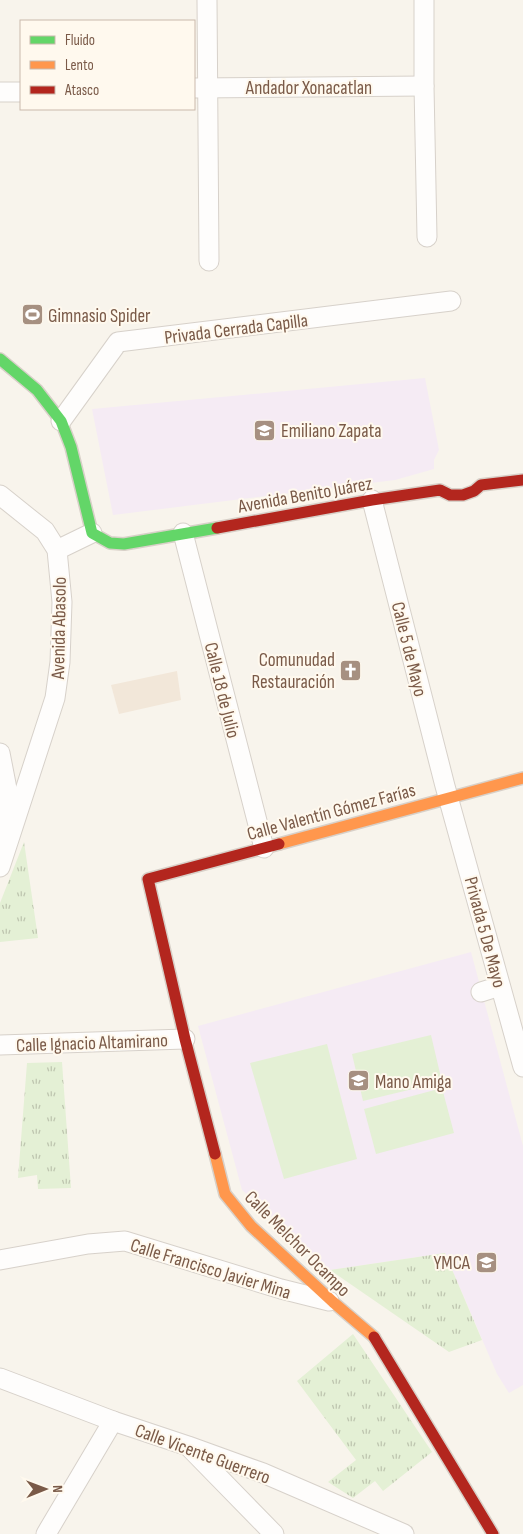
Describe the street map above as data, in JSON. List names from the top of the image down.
{
  "streets": {
    "street": [
      "Andador Xonacatlan",
      "Privada Cerrada Capilla",
      "Avenida Benito Juárez",
      "Avenida Abasolo",
      "Calle 5 de Mayo",
      "Calle 18 de Julio",
      "Calle Valentín Gómez Farías",
      "Privada 5 De Mayo",
      "Calle Ignacio Altamirano",
      "Calle Melchor Ocampo",
      "Calle Francisco Javier Mina",
      "Calle Vicente Guerrero"
    ]
  },
  "crossings": [
    ["Avenida Benito Juárez", "Calle 5 de Mayo"],
    ["Avenida Benito Juárez", "Calle 18 de Julio"],
    ["Calle 5 de Mayo", "Calle Valentín Gómez Farías"],
    ["Calle 5 de Mayo", "Privada 5 De Mayo"],
    ["Calle 18 de Julio", "Calle Valentín Gómez Farías"],
    ["Calle Valentín Gómez Farías", "Privada 5 De Mayo"],
    ["Calle Valentín Gómez Farías", "Calle Melchor Ocampo"],
    ["Calle Ignacio Altamirano", "Calle Melchor Ocampo"],
    ["Calle Melchor Ocampo", "Calle Francisco Javier Mina"]
  ],
  "places": {
    "sports": ["Gimnasio Spider"],
    "school or university": ["Emiliano Zapata", "Mano Amiga", "YMCA"],
    "church": ["Comunudad Restauración"]
  },
  "legend": ["Fluido", "Lento", "Atasco"],
  "north": "right"
}
